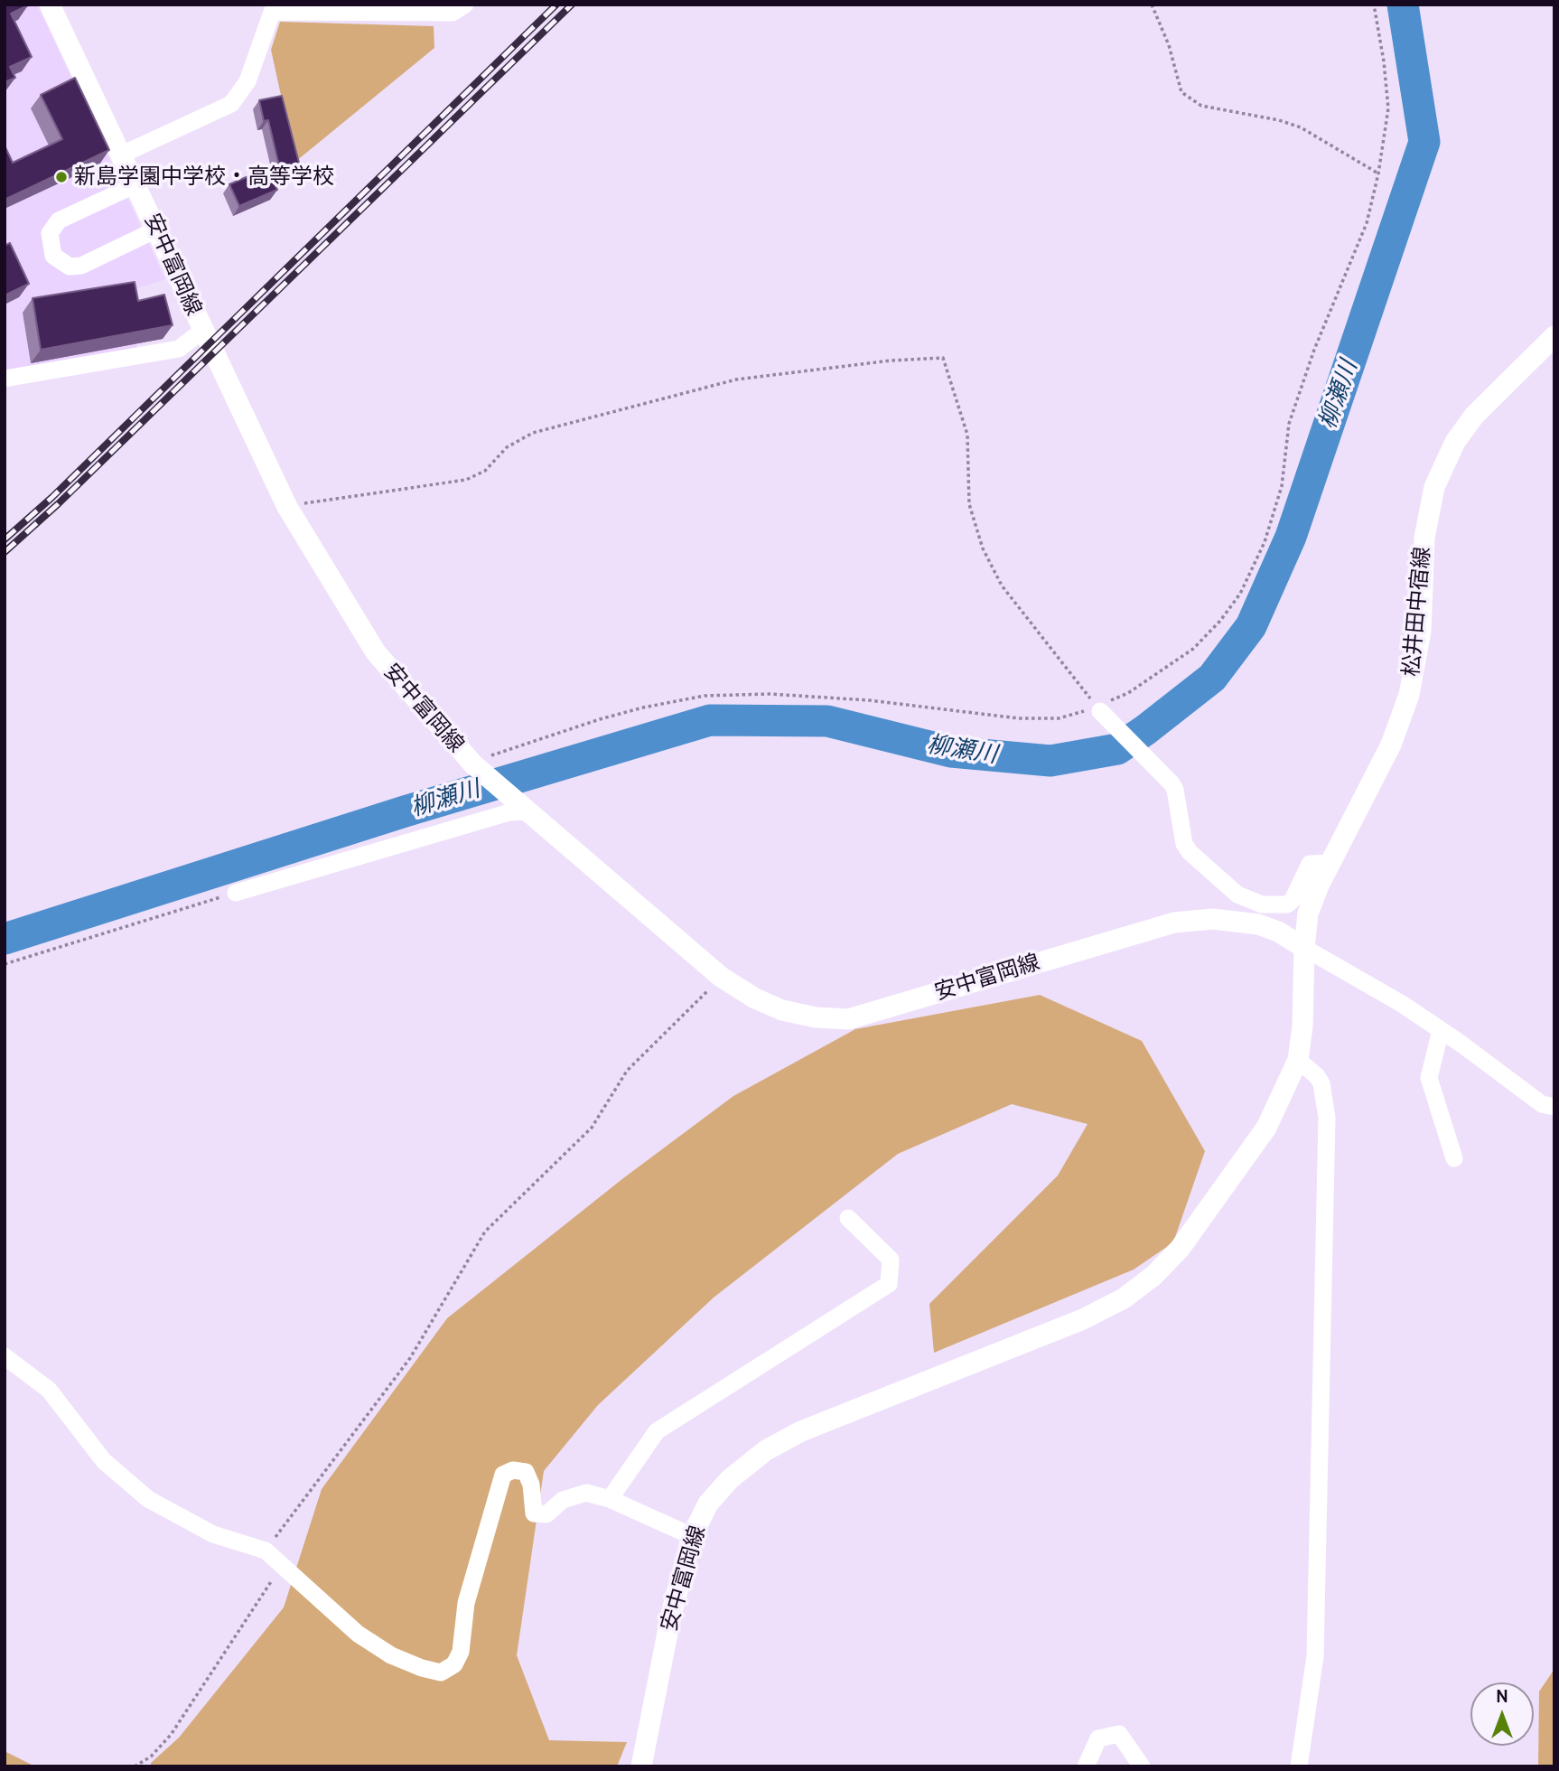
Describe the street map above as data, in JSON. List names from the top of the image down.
{
  "streets": {
    "main road": ["安中富岡線", "松井田中宿線"]
  },
  "crossings": [
    ["安中富岡線", "松井田中宿線"]
  ],
  "water": ["柳瀬川"],
  "places": ["新島学園中学校・高等学校"],
  "north": "top"
}
